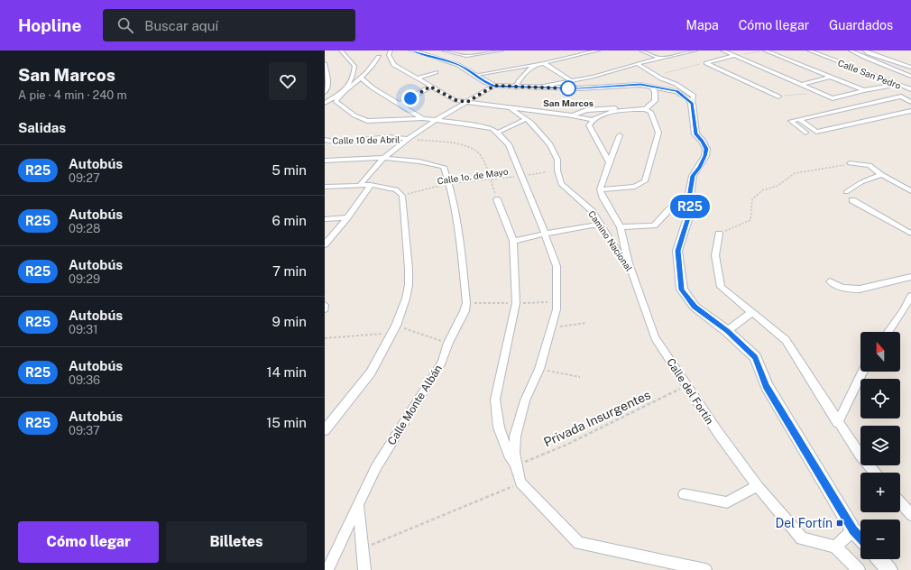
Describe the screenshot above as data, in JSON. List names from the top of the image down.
{
  "streets": {
    "street": [
      "Calle San Pedro",
      "Calle 10 de Abril",
      "Camino Nacional",
      "Calle del Fortín",
      "Calle Monte Albán"
    ],
    "path": ["Calle 1o. de Mayo", "Privada Insurgentes"]
  },
  "crossings": [
    ["Calle 1o. de Mayo", "Calle Monte Albán"],
    ["Camino Nacional", "Calle del Fortín"],
    ["Calle del Fortín", "Privada Insurgentes"]
  ],
  "places": {
    "other": ["San Marcos"],
    "transit": ["Del Fortín"]
  },
  "lines": ["bus line R25"],
  "north": "top",
  "page": {
    "header": "Hopline",
    "search": "Buscar aquí",
    "nav": ["Mapa", "Cómo llegar", "Guardados"],
    "heading": [
      ["San Marcos", "A pie · 4 min · 240 m"],
      "Salidas"
    ],
    "on_map": "R25",
    "list": [
      {
        "mark": "R25",
        "name": "Autobús",
        "note": "09:27",
        "value": "5 min"
      },
      {
        "mark": "R25",
        "name": "Autobús",
        "note": "09:28",
        "value": "6 min"
      },
      {
        "mark": "R25",
        "name": "Autobús",
        "note": "09:29",
        "value": "7 min"
      },
      {
        "mark": "R25",
        "name": "Autobús",
        "note": "09:31",
        "value": "9 min"
      },
      {
        "mark": "R25",
        "name": "Autobús",
        "note": "09:36",
        "value": "14 min"
      },
      {
        "mark": "R25",
        "name": "Autobús",
        "note": "09:37",
        "value": "15 min"
      }
    ],
    "map_buttons": ["+", "−"],
    "buttons": ["Cómo llegar", "Billetes"]
  }
}
